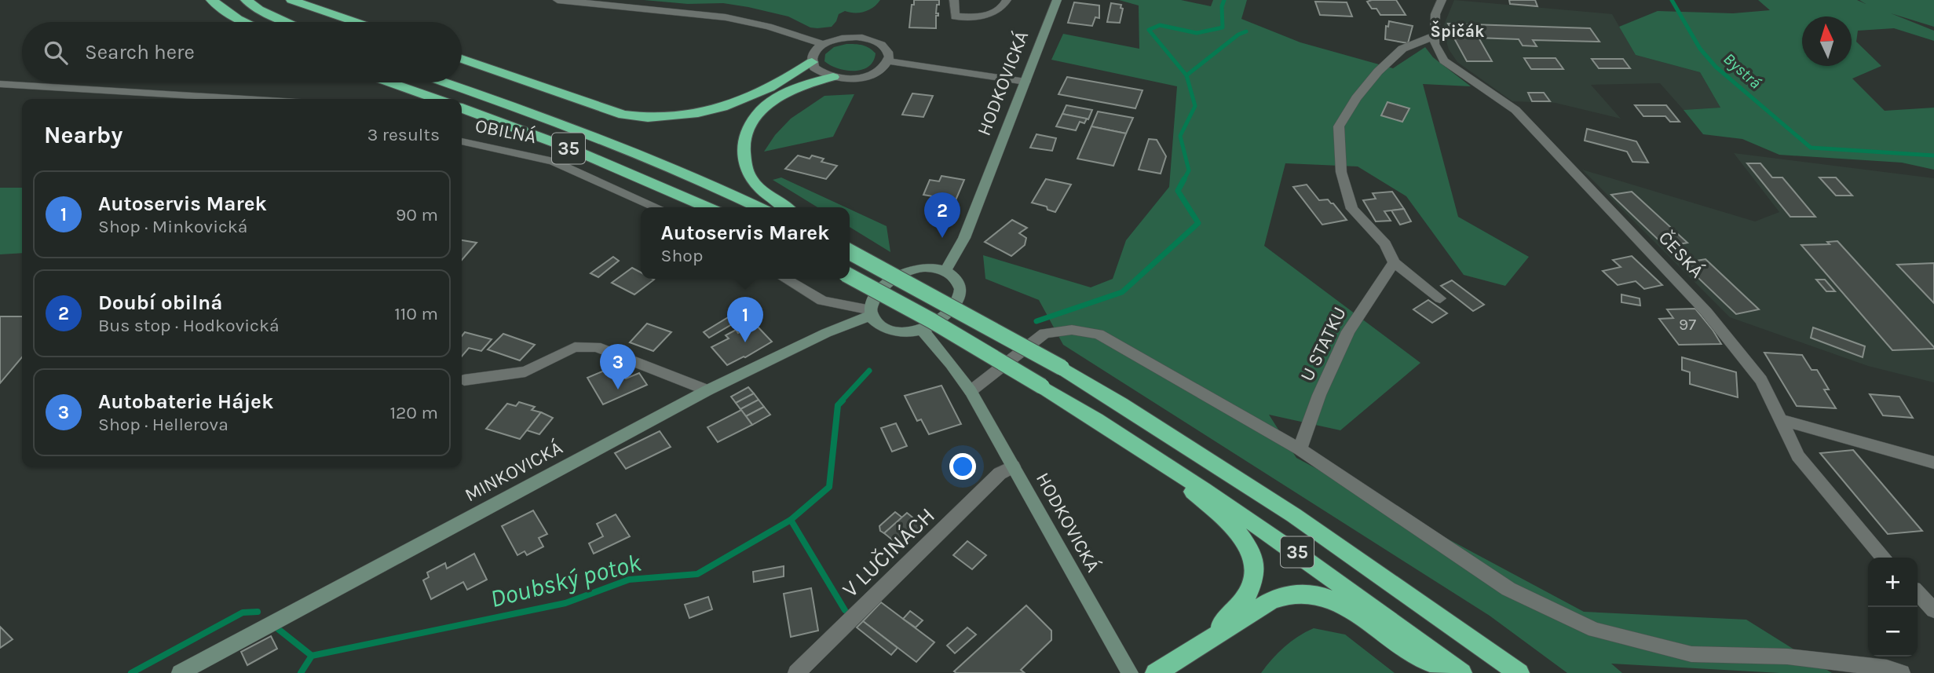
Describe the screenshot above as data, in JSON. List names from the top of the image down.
{
  "streets": {
    "highway": ["35"],
    "street": [
      "HODKOVICKÁ",
      "OBILNÁ",
      "ČESKÁ",
      "U STATKU",
      "MINKOVICKÁ",
      "V LUČINÁCH"
    ]
  },
  "crossings": [
    ["HODKOVICKÁ", "MINKOVICKÁ"],
    ["HODKOVICKÁ", "V LUČINÁCH"]
  ],
  "districts": ["Špičák"],
  "water": ["Bystrá", "Doubský potok"],
  "house_numbers": ["97"],
  "north": "top",
  "page": {
    "search": "Search here",
    "heading": ["Nearby", "3 results"],
    "list": [
      {
        "mark": "1",
        "name": "Autoservis Marek",
        "note": "Shop · Minkovická",
        "value": "90 m"
      },
      {
        "mark": "2",
        "name": "Doubí obilná",
        "note": "Bus stop · Hodkovická",
        "value": "110 m"
      },
      {
        "mark": "3",
        "name": "Autobaterie Hájek",
        "note": "Shop · Hellerova",
        "value": "120 m"
      }
    ],
    "pins": ["2", "1", "3"],
    "popup": ["Autoservis Marek", "Shop"],
    "map_buttons": ["+", "−"]
  }
}
